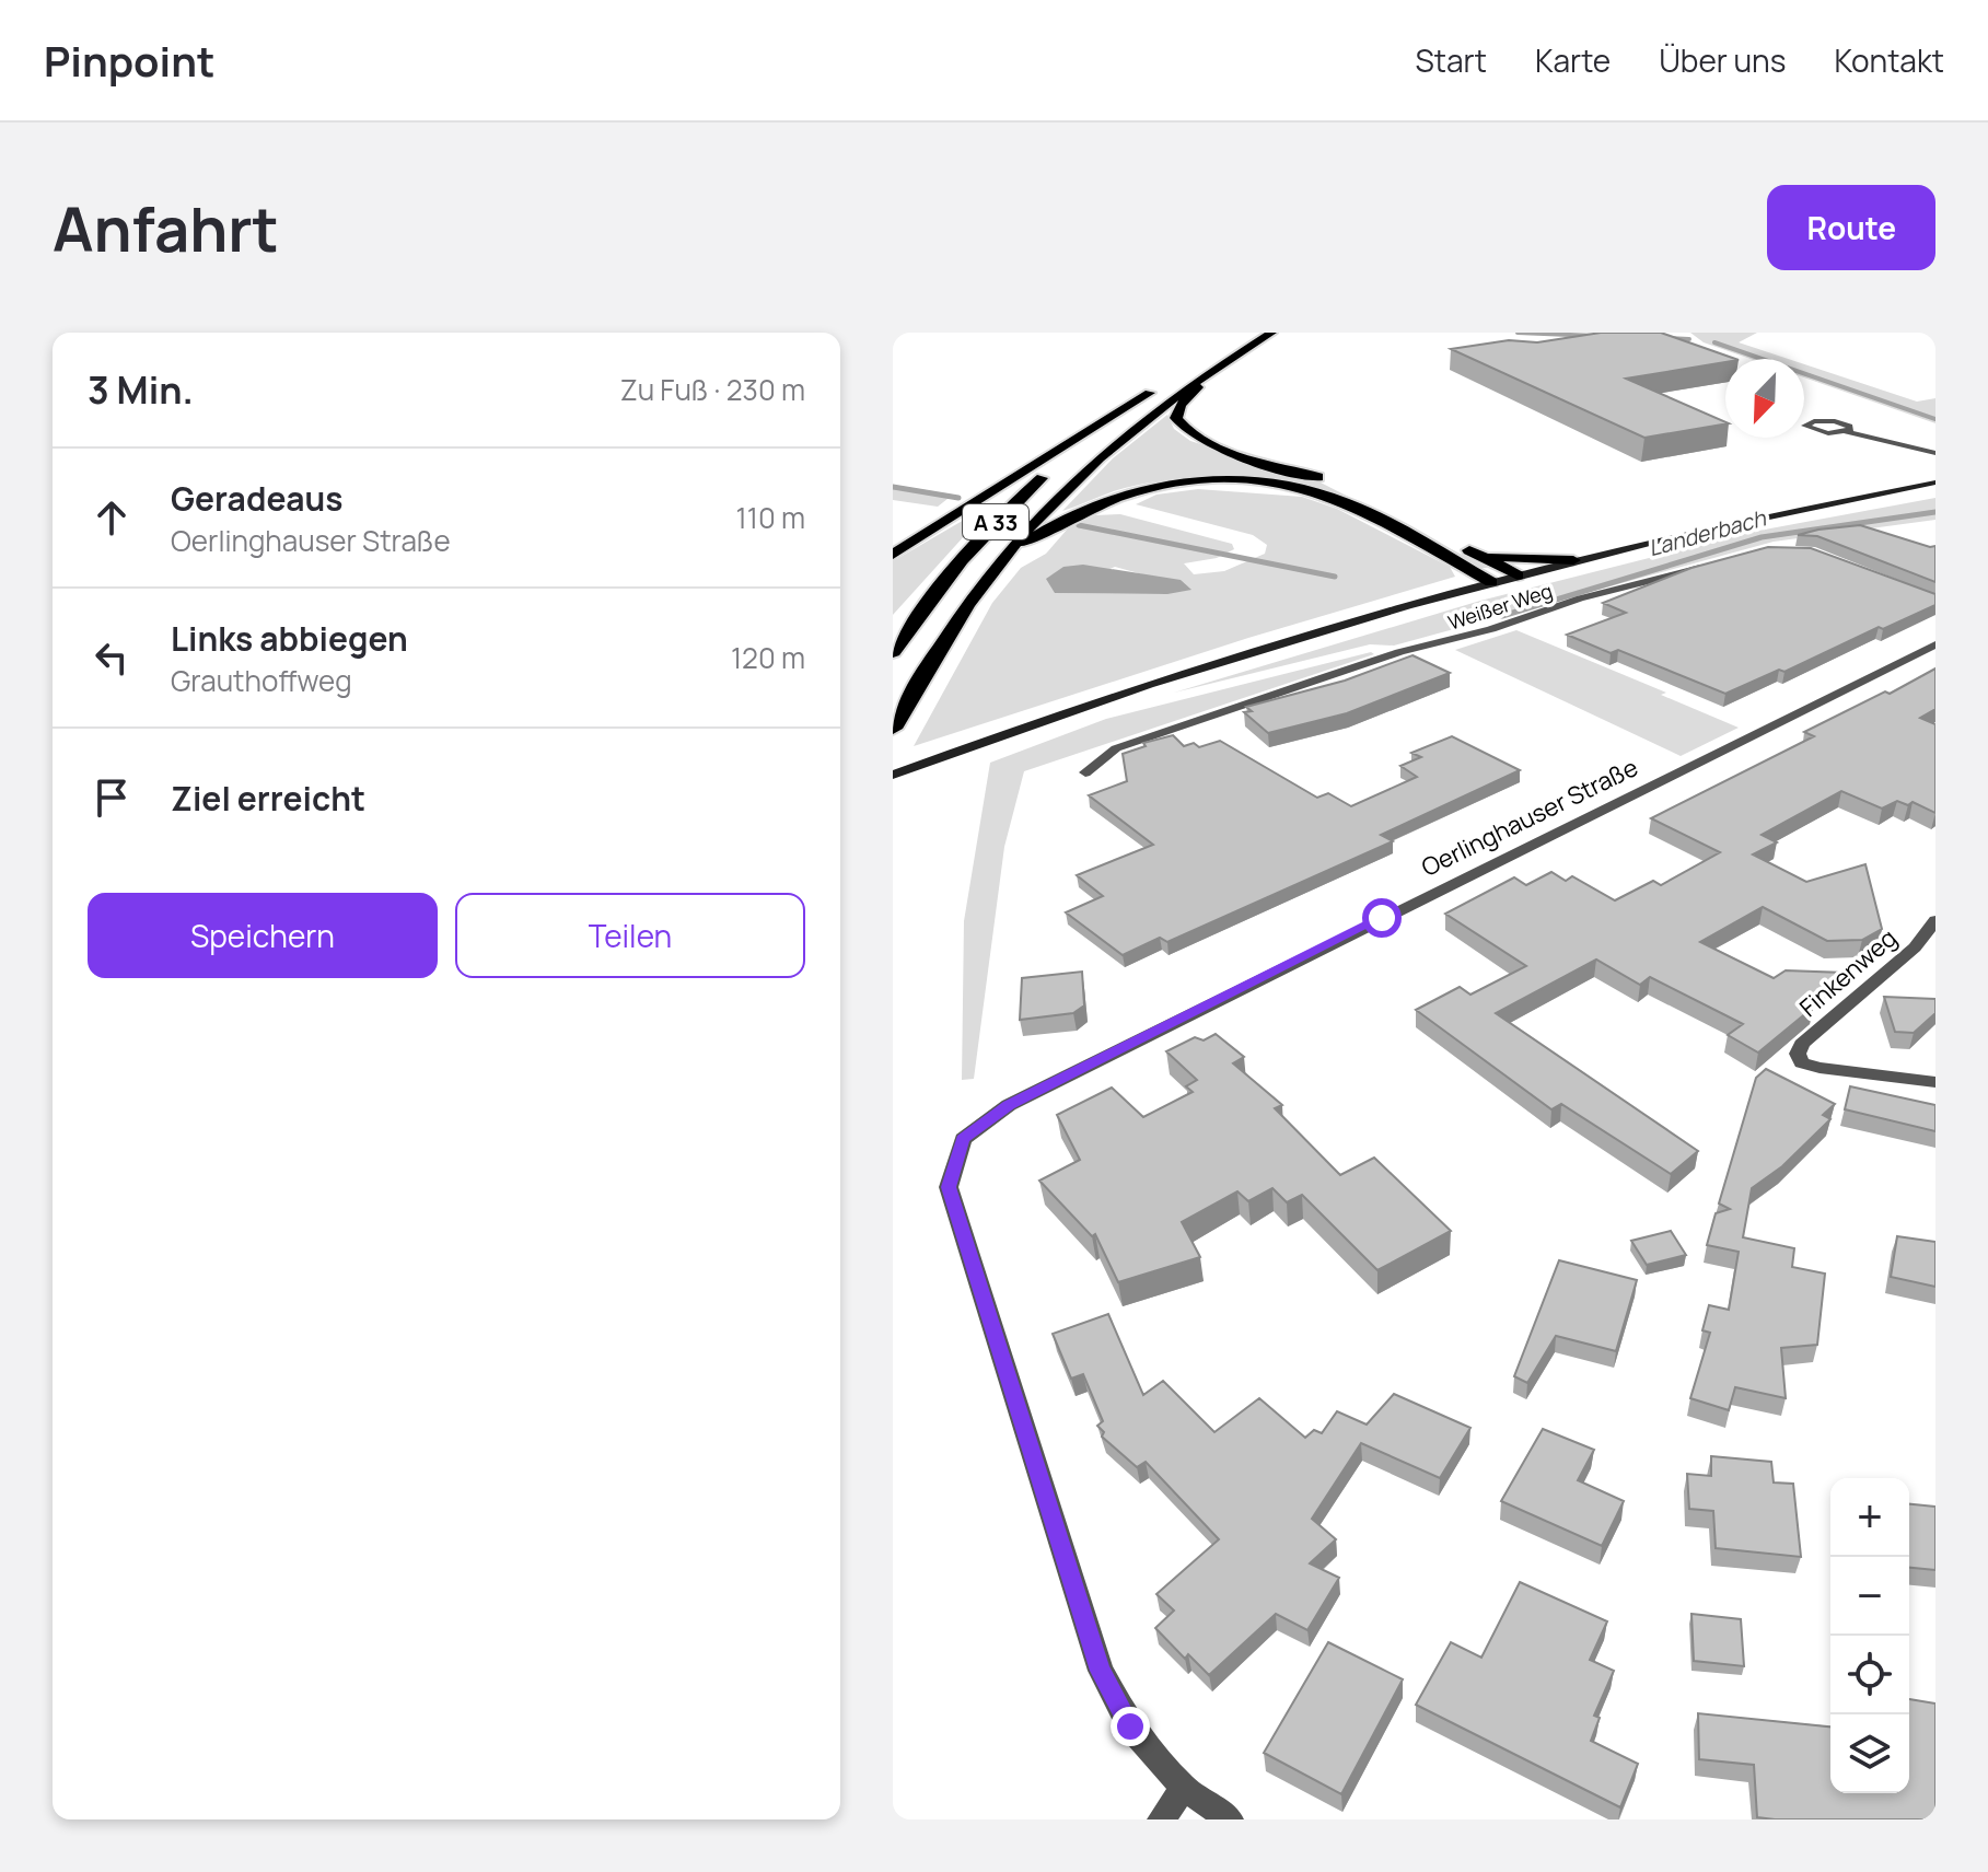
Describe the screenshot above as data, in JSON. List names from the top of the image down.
{
  "streets": {
    "highway": ["A 33"],
    "street": ["Weißer Weg", "Oerlinghauser Straße", "Finkenweg"]
  },
  "water": ["Landerbach"],
  "north": "bottom left",
  "page": {
    "header": "Pinpoint",
    "nav": [
      "Start",
      "Karte",
      "Über uns",
      "Kontakt"
    ],
    "buttons": [
      "Route",
      ["Speichern", "Teilen"]
    ],
    "title": "Anfahrt",
    "heading": ["3 Min.", "Zu Fuß · 230 m"],
    "list": [
      ["Geradeaus", "Oerlinghauser Straße", "110 m"],
      ["Links abbiegen", "Grauthoffweg", "120 m"],
      "Ziel erreicht"
    ],
    "map_buttons": ["+", "−"]
  }
}
